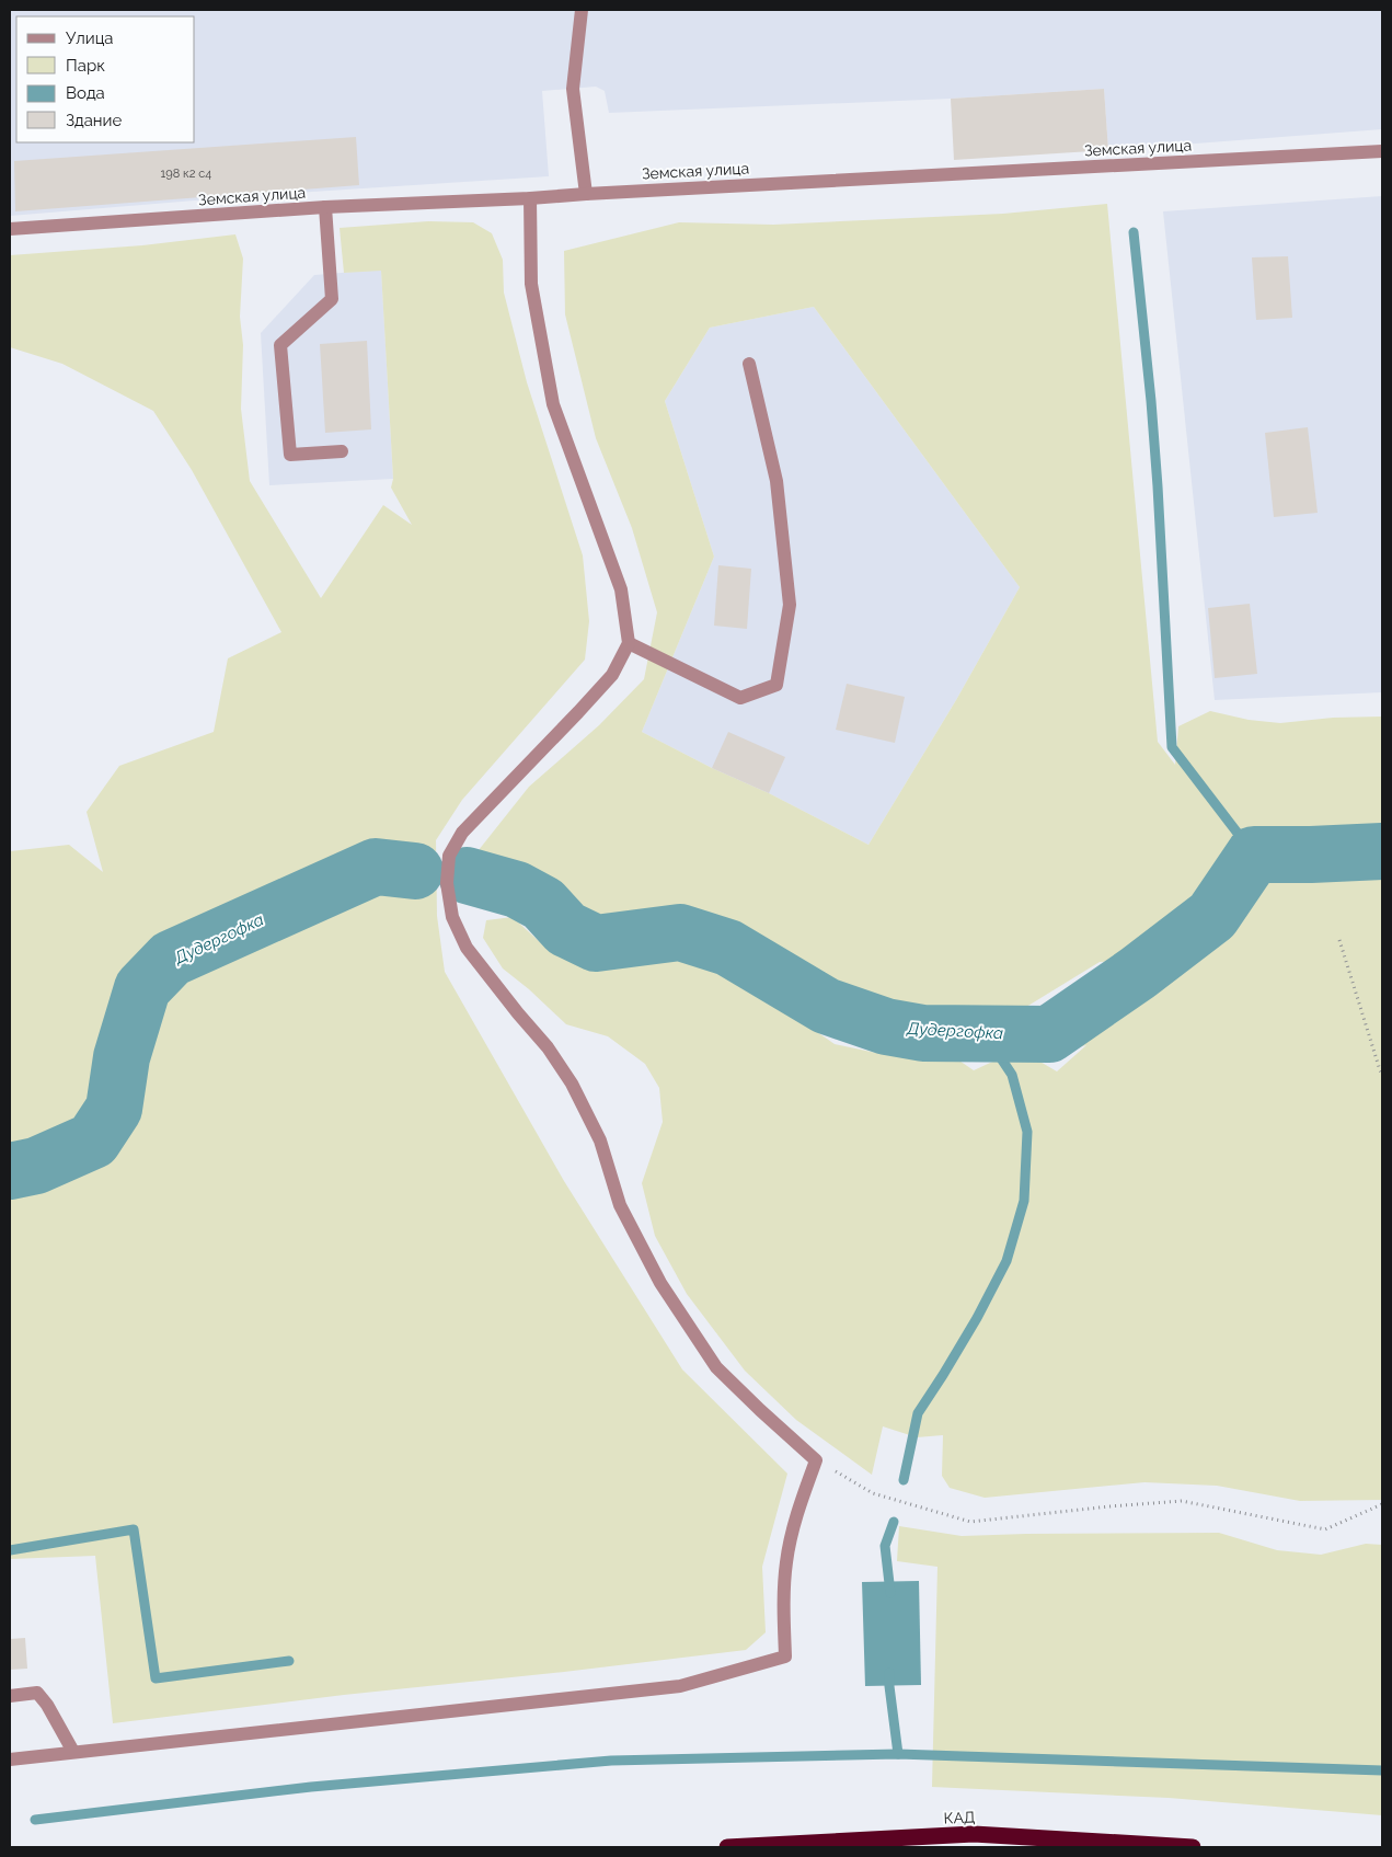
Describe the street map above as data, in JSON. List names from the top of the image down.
{
  "streets": {
    "highway": ["КАД"],
    "street": ["Земская улица"]
  },
  "water": ["Дудергофка"],
  "house_numbers": ["198 к2 с4"],
  "legend": [
    "Улица",
    "Парк",
    "Вода",
    "Здание"
  ]
}
